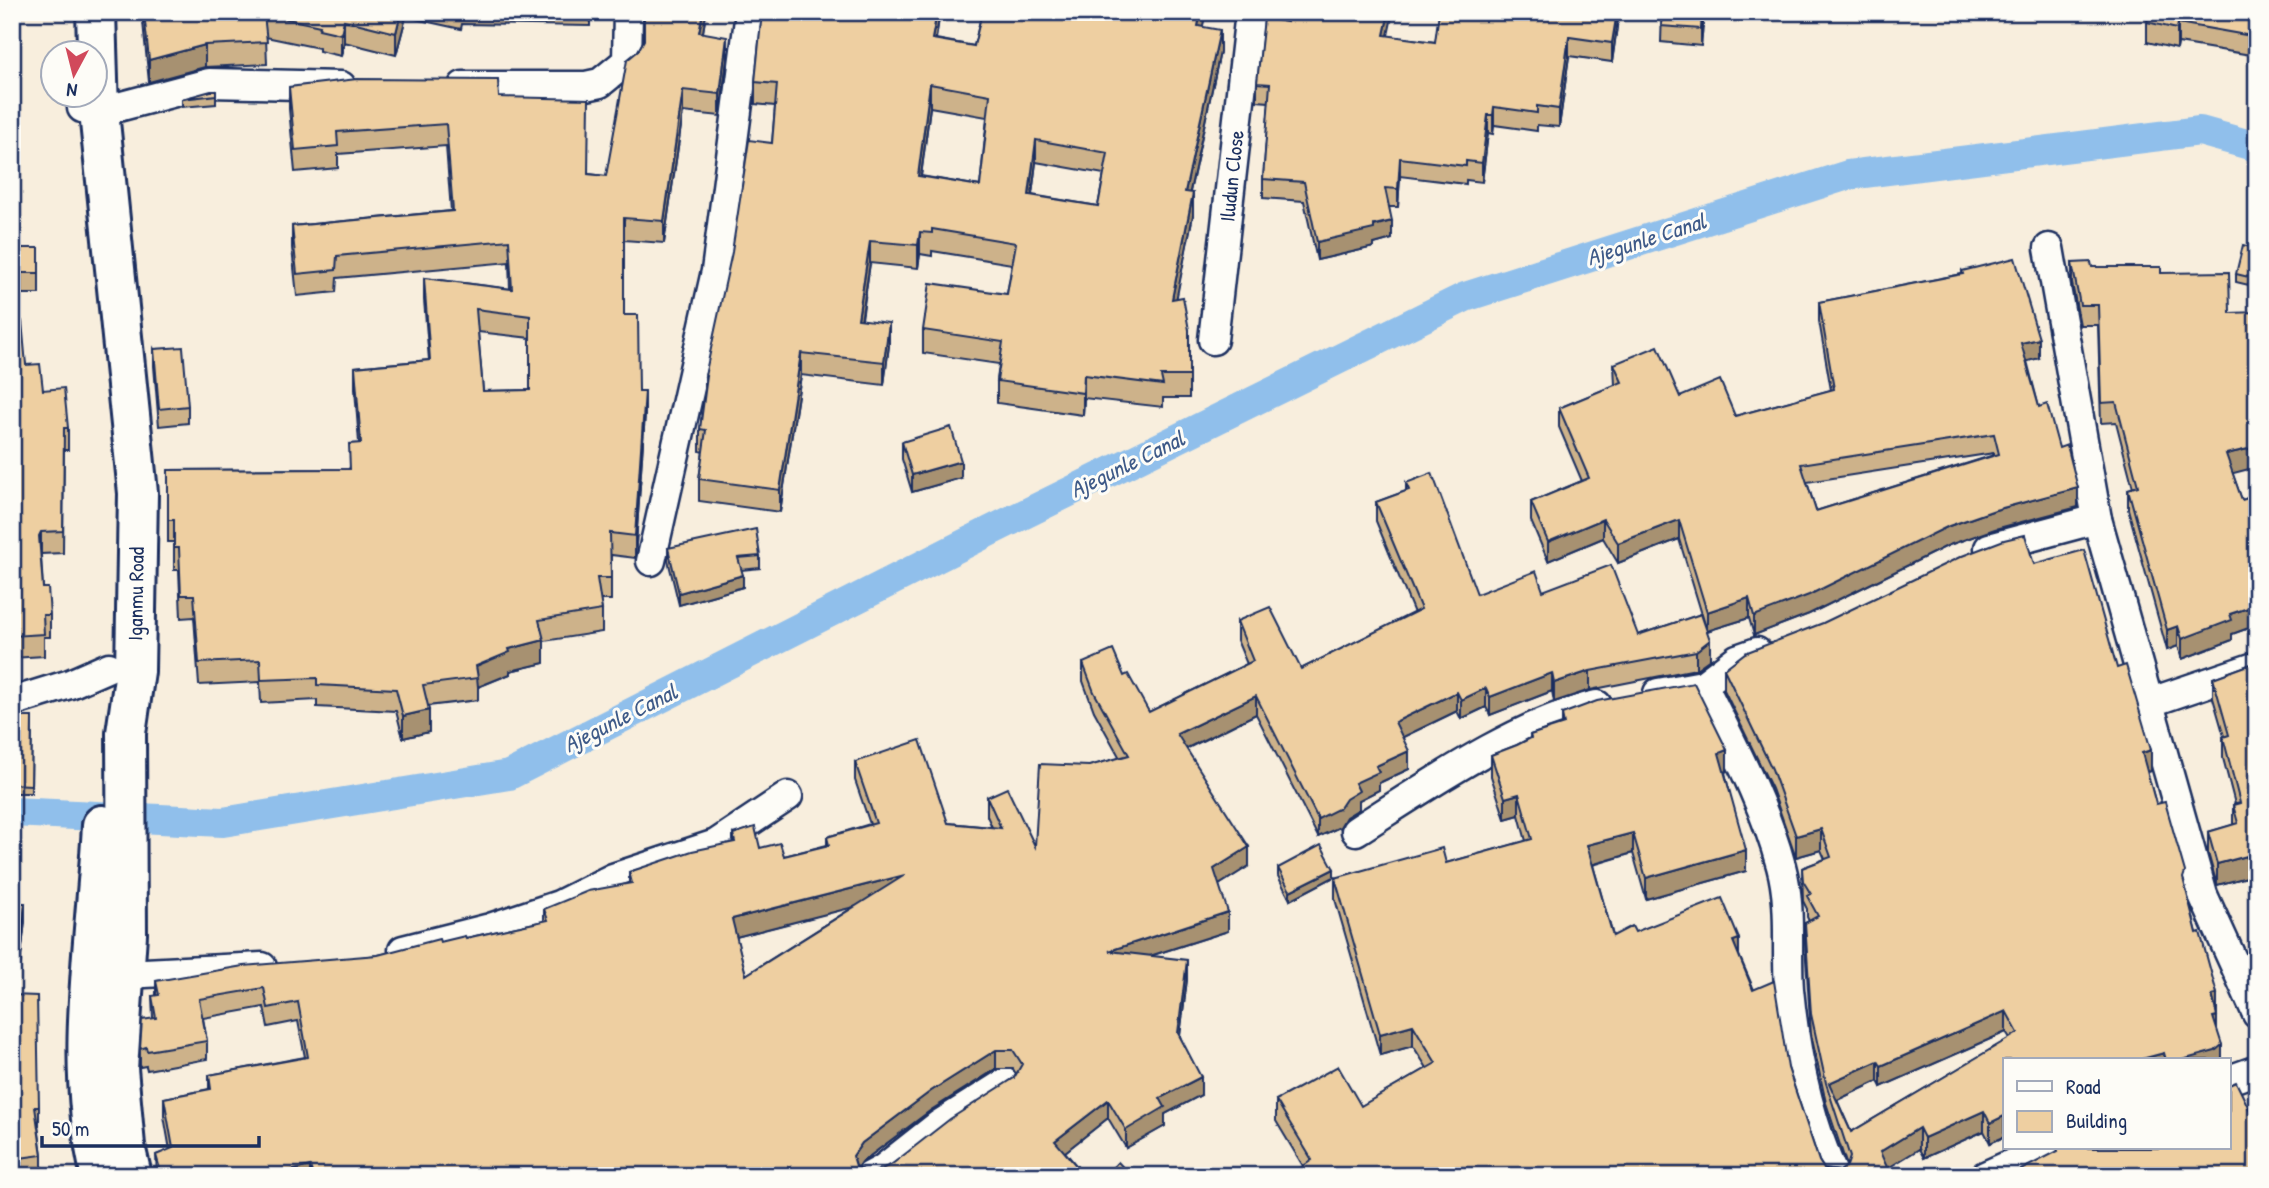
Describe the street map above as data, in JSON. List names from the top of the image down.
{
  "streets": {
    "main road": ["Iganmu Road"],
    "street": ["Iludun Close"]
  },
  "water": ["Ajegunle Canal"],
  "legend": ["Road", "Building"],
  "scale_bar": "50 m",
  "north": "bottom"
}
